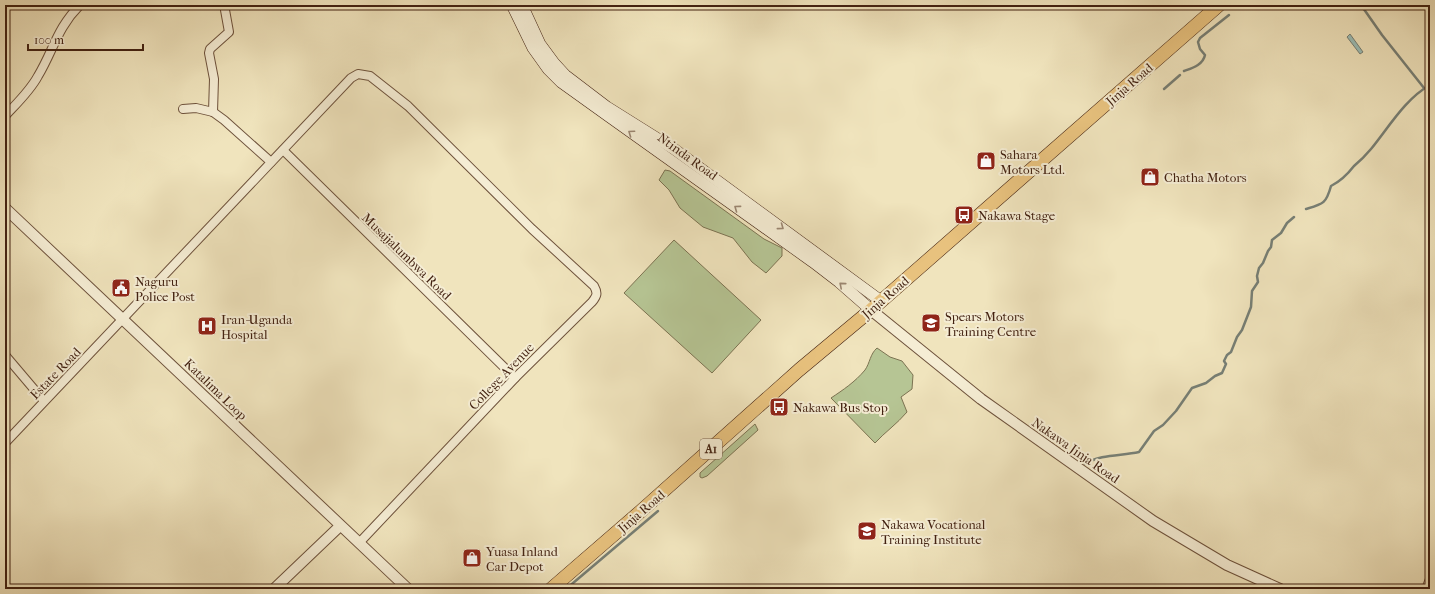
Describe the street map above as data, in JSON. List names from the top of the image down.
{
  "streets": {
    "highway": ["Jinja Road", "A1"],
    "main road": ["Ntinda Road"],
    "street": [
      "Musajjalumbwa Road",
      "Estate Road",
      "College Avenue",
      "Katalima Loop",
      "Nakawa Jinja Road"
    ]
  },
  "crossings": [
    ["Jinja Road", "Ntinda Road"],
    ["Jinja Road", "Nakawa Jinja Road"],
    ["Ntinda Road", "Nakawa Jinja Road"],
    ["Musajjalumbwa Road", "Estate Road"],
    ["Musajjalumbwa Road", "College Avenue"],
    ["Estate Road", "College Avenue"],
    ["Estate Road", "Katalima Loop"],
    ["College Avenue", "Katalima Loop"]
  ],
  "places": {
    "shop": ["Sahara Motors Ltd.", "Chatha Motors", "Yuasa Inland Car Depot"],
    "bus stop": ["Nakawa Stage", "Nakawa Bus Stop"],
    "public building": ["Naguru Police Post"],
    "school or university": ["Spears Motors Training Centre", "Nakawa Vocational Training Institute"],
    "hospital": ["Iran-Uganda Hospital"]
  },
  "scale_bar": "100 m"
}
